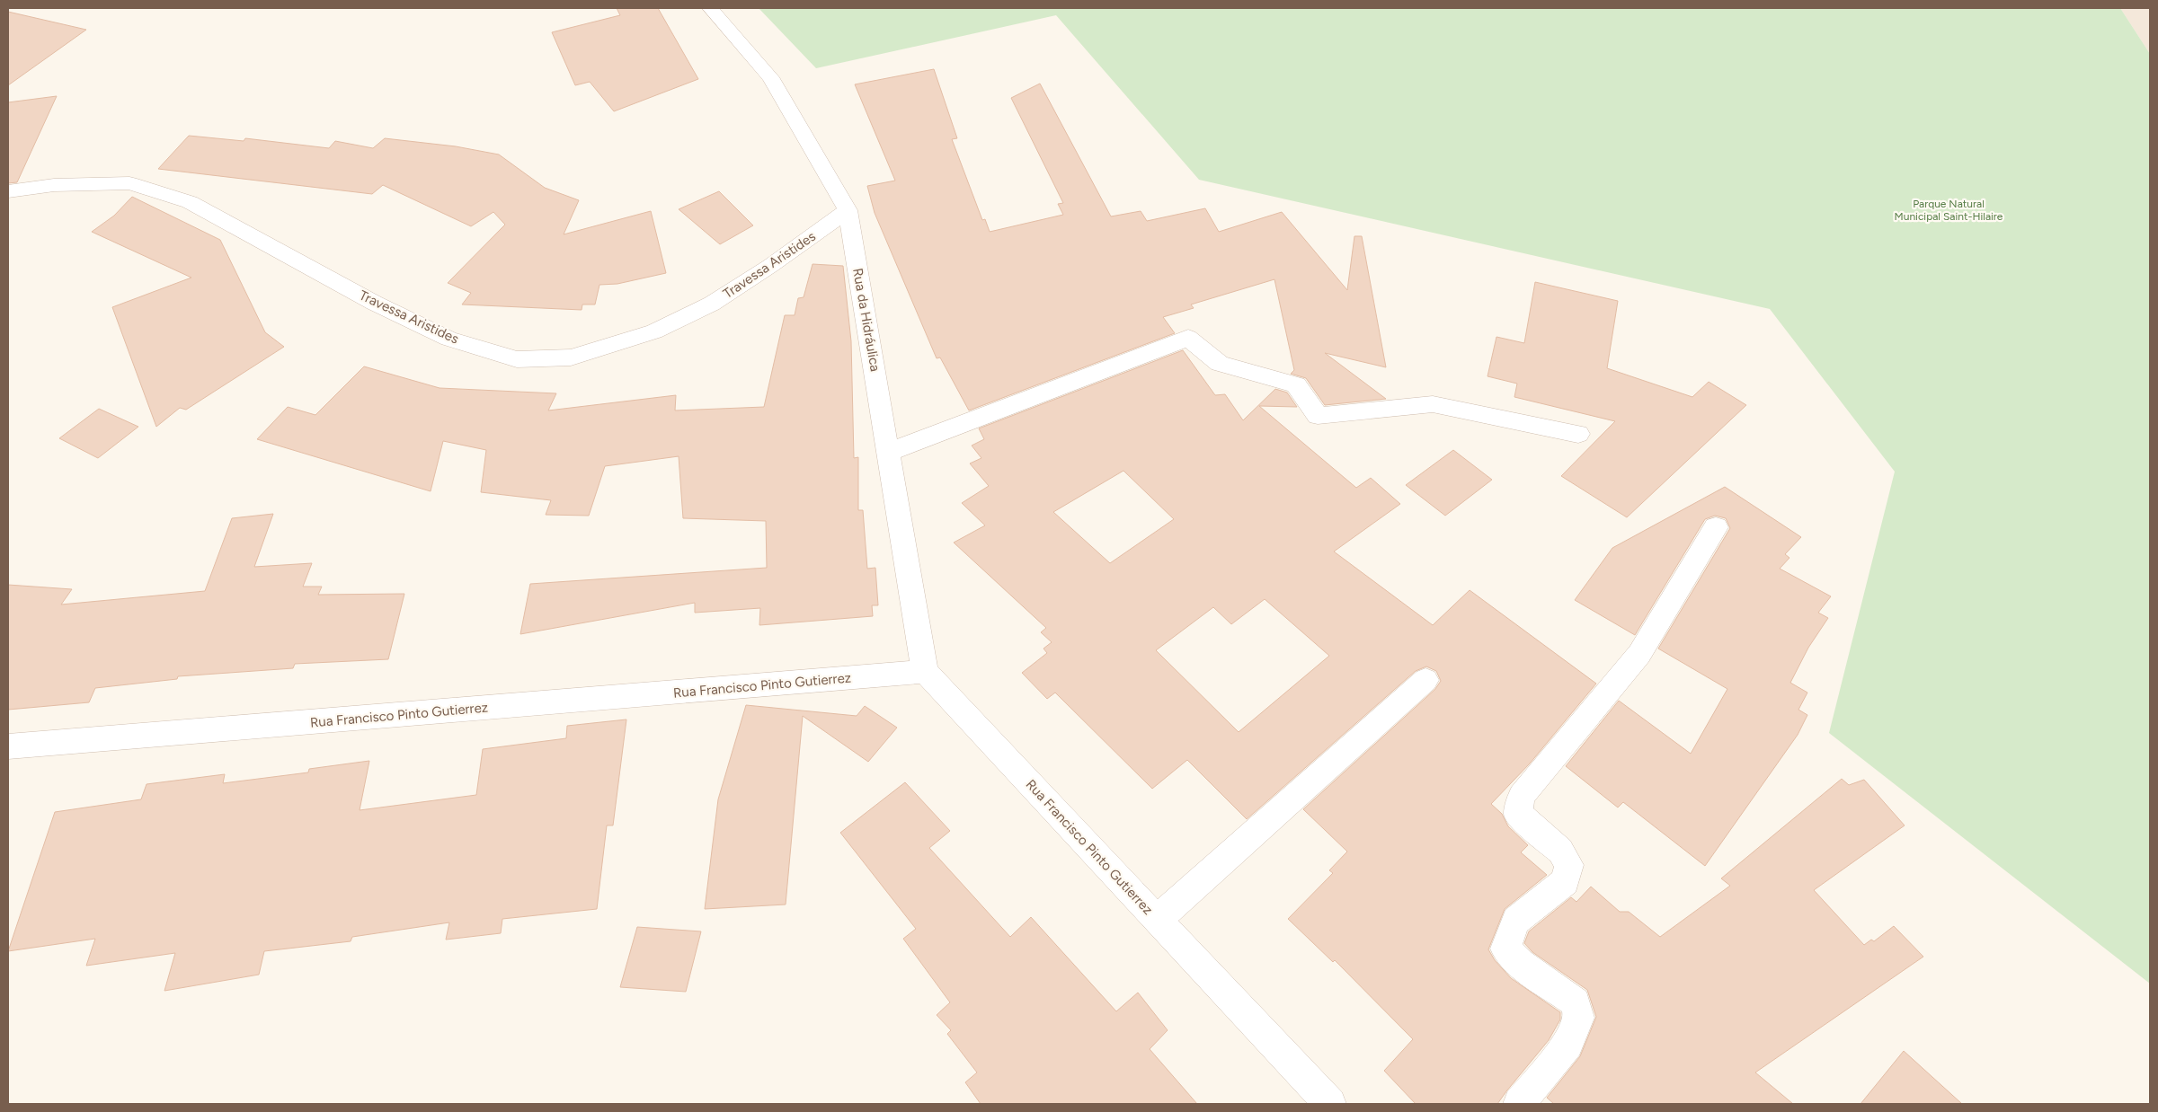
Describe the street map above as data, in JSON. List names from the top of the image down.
{
  "streets": {
    "street": ["Travessa Aristides", "Rua da Hidráulica", "Rua Francisco Pinto Gutierrez"]
  },
  "crossings": [
    ["Travessa Aristides", "Rua da Hidráulica"],
    ["Rua da Hidráulica", "Rua Francisco Pinto Gutierrez"]
  ],
  "parks": ["Parque Natural Municipal Saint-Hilaire"]
}
